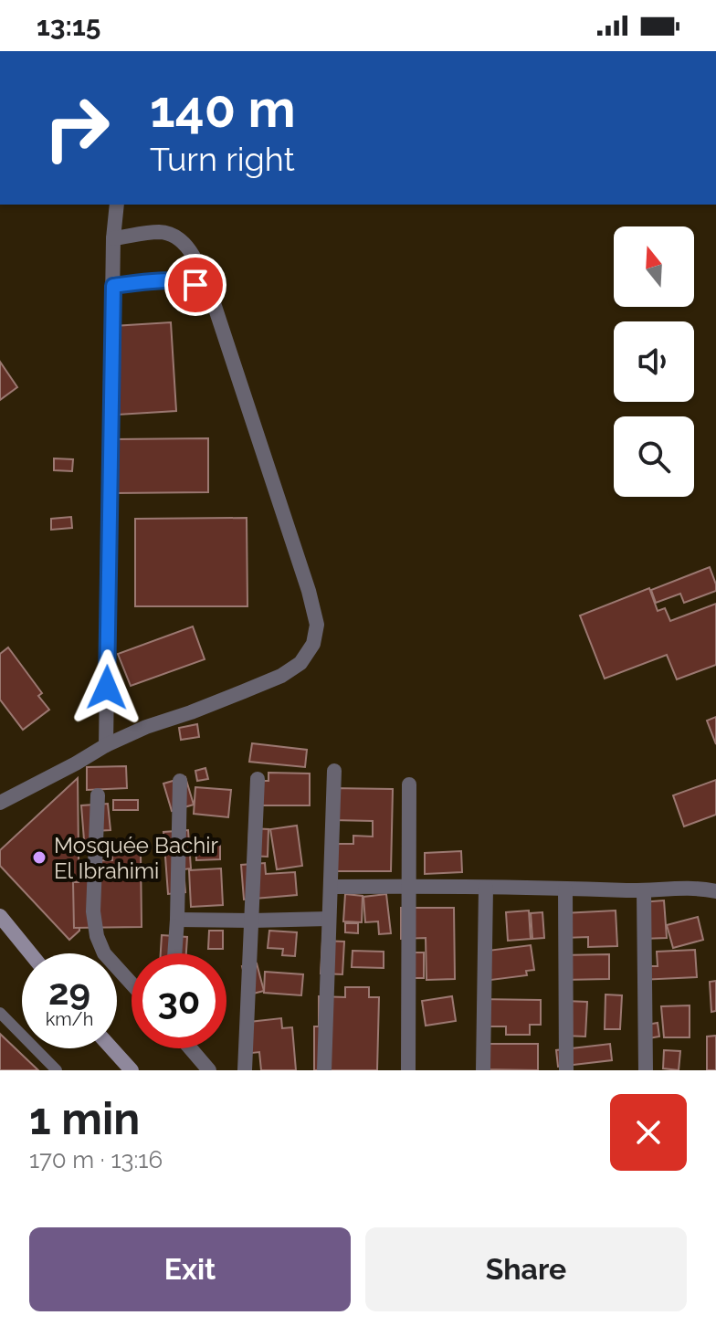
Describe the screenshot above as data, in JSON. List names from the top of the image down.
{
  "places": ["Mosquée Bachir El Ibrahimi"],
  "north": "top",
  "page": {
    "status": "13:15",
    "turn": ["140 m", "Turn right"],
    "speed": "29 km/h",
    "limit": "30",
    "heading": ["1 min", "170 m · 13:16"],
    "buttons": ["Exit", "Share"]
  }
}
